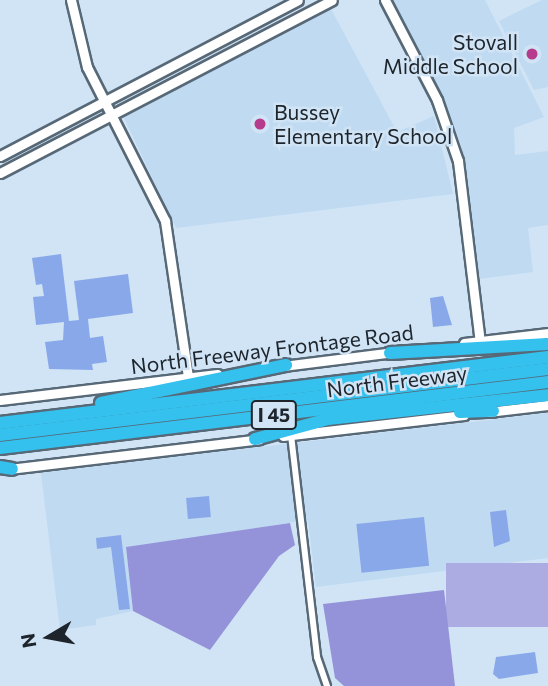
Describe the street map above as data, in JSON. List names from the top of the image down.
{
  "streets": {
    "highway": ["North Freeway", "I 45"],
    "main road": ["North Freeway Frontage Road"]
  },
  "places": ["Stovall Middle School", "Bussey Elementary School"],
  "north": "left"
}
